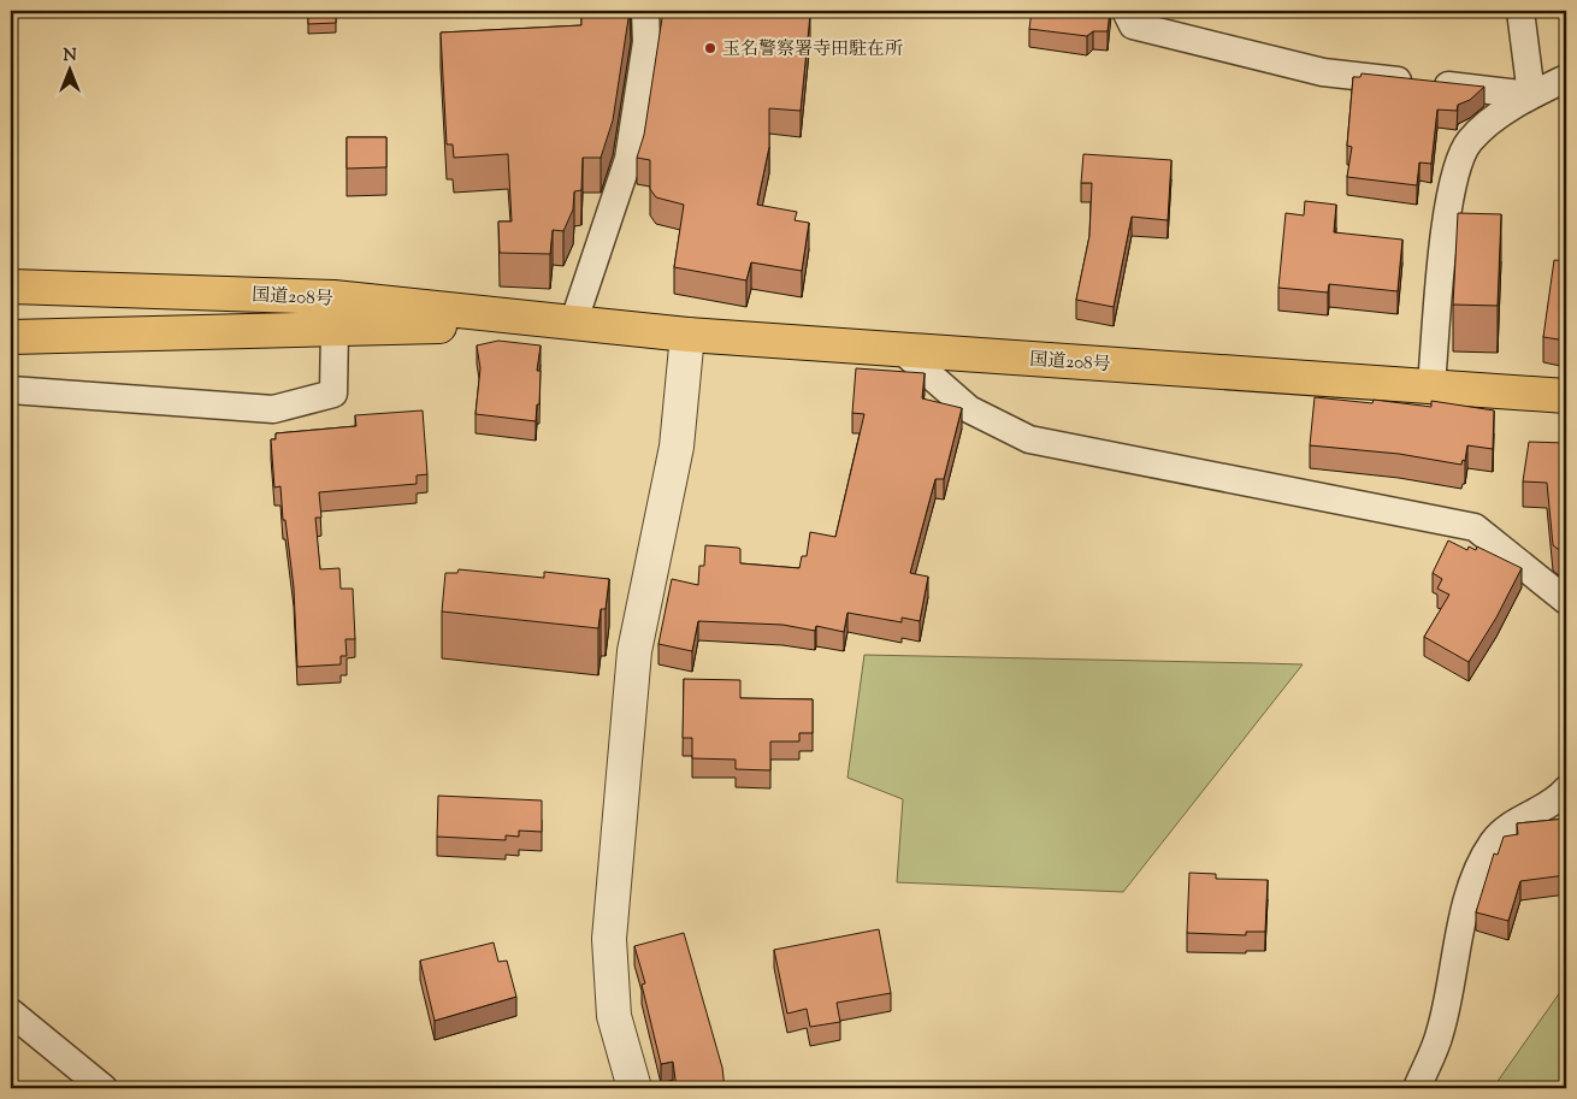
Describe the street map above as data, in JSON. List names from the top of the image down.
{
  "streets": {
    "highway": ["国道208号"]
  },
  "places": ["玉名警察署寺田駐在所"],
  "north": "top"
}
